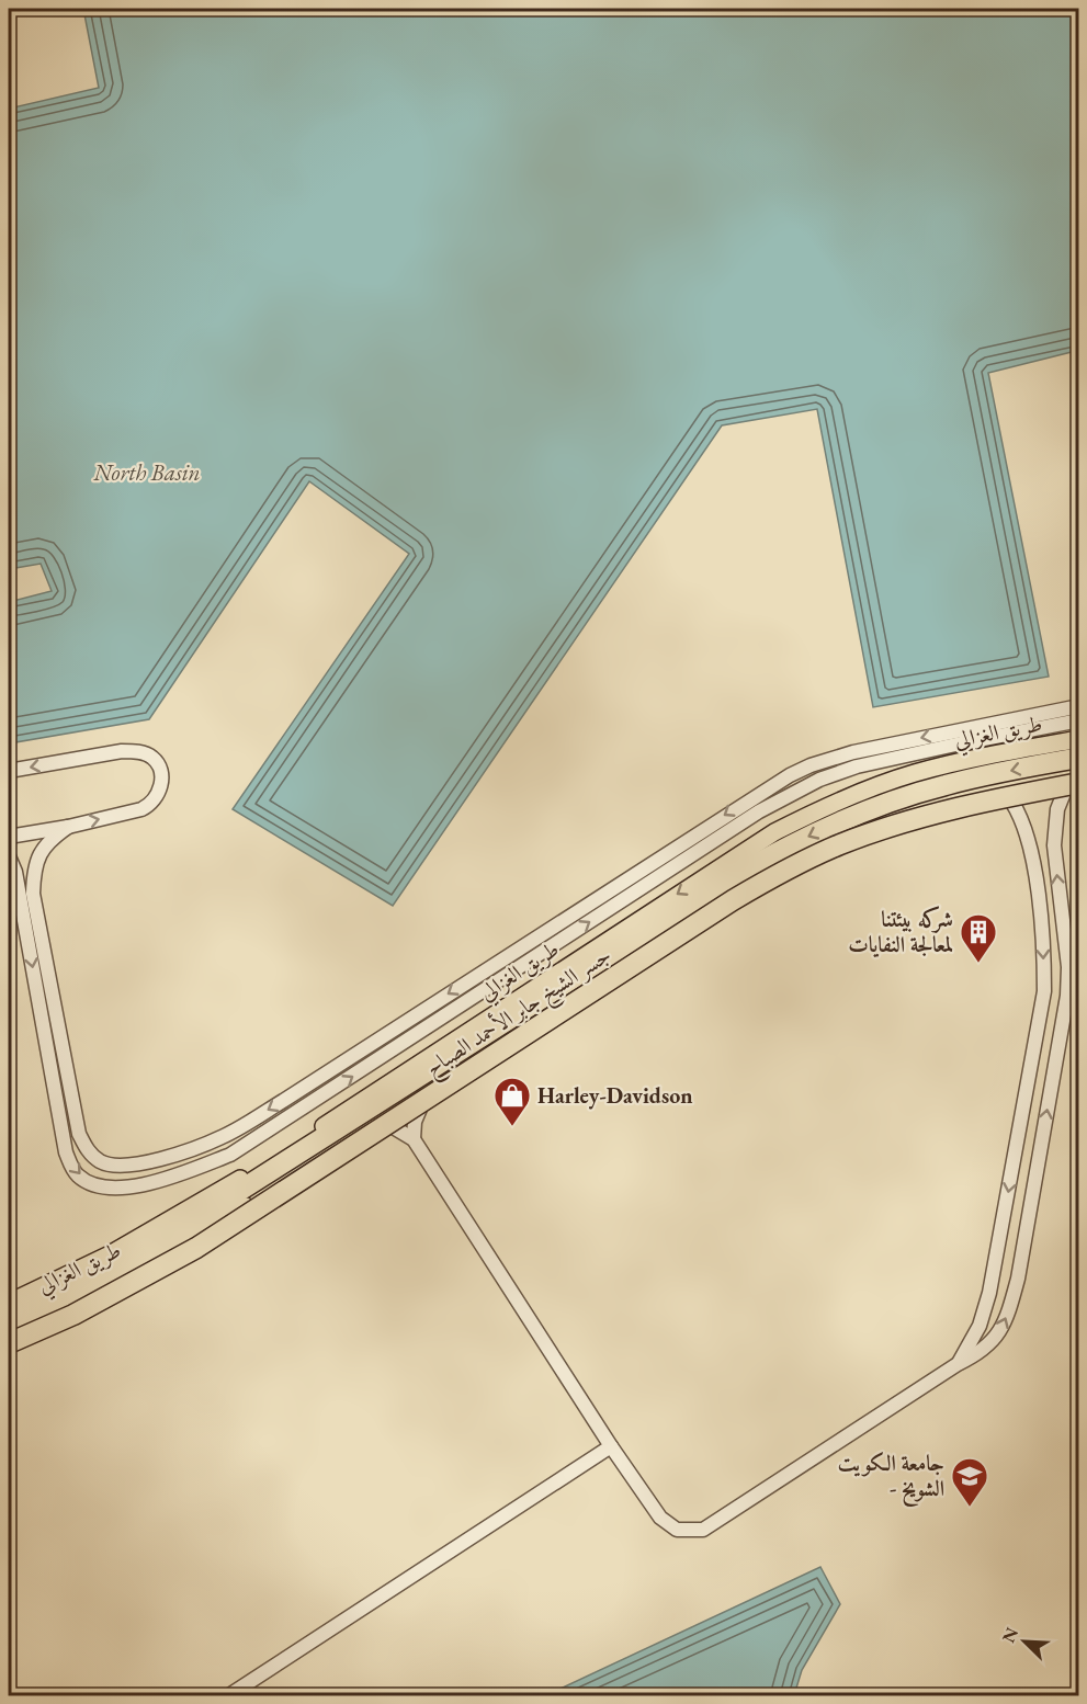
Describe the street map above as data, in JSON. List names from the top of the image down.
{
  "streets": {
    "highway": ["جسر الشيخ جابر الأحمد الصباح"],
    "main road": ["طريق الغزالي"]
  },
  "crossings": [
    ["طريق الغزالي", "جسر الشيخ جابر الأحمد الصباح"]
  ],
  "water": ["North Basin"],
  "places": {
    "building": ["شركه بيئتنا لمعالجة النفايات"],
    "shop": ["Harley-Davidson"],
    "school or university": ["جامعة الكويت - الشويخ"]
  },
  "north": "top left"
}
